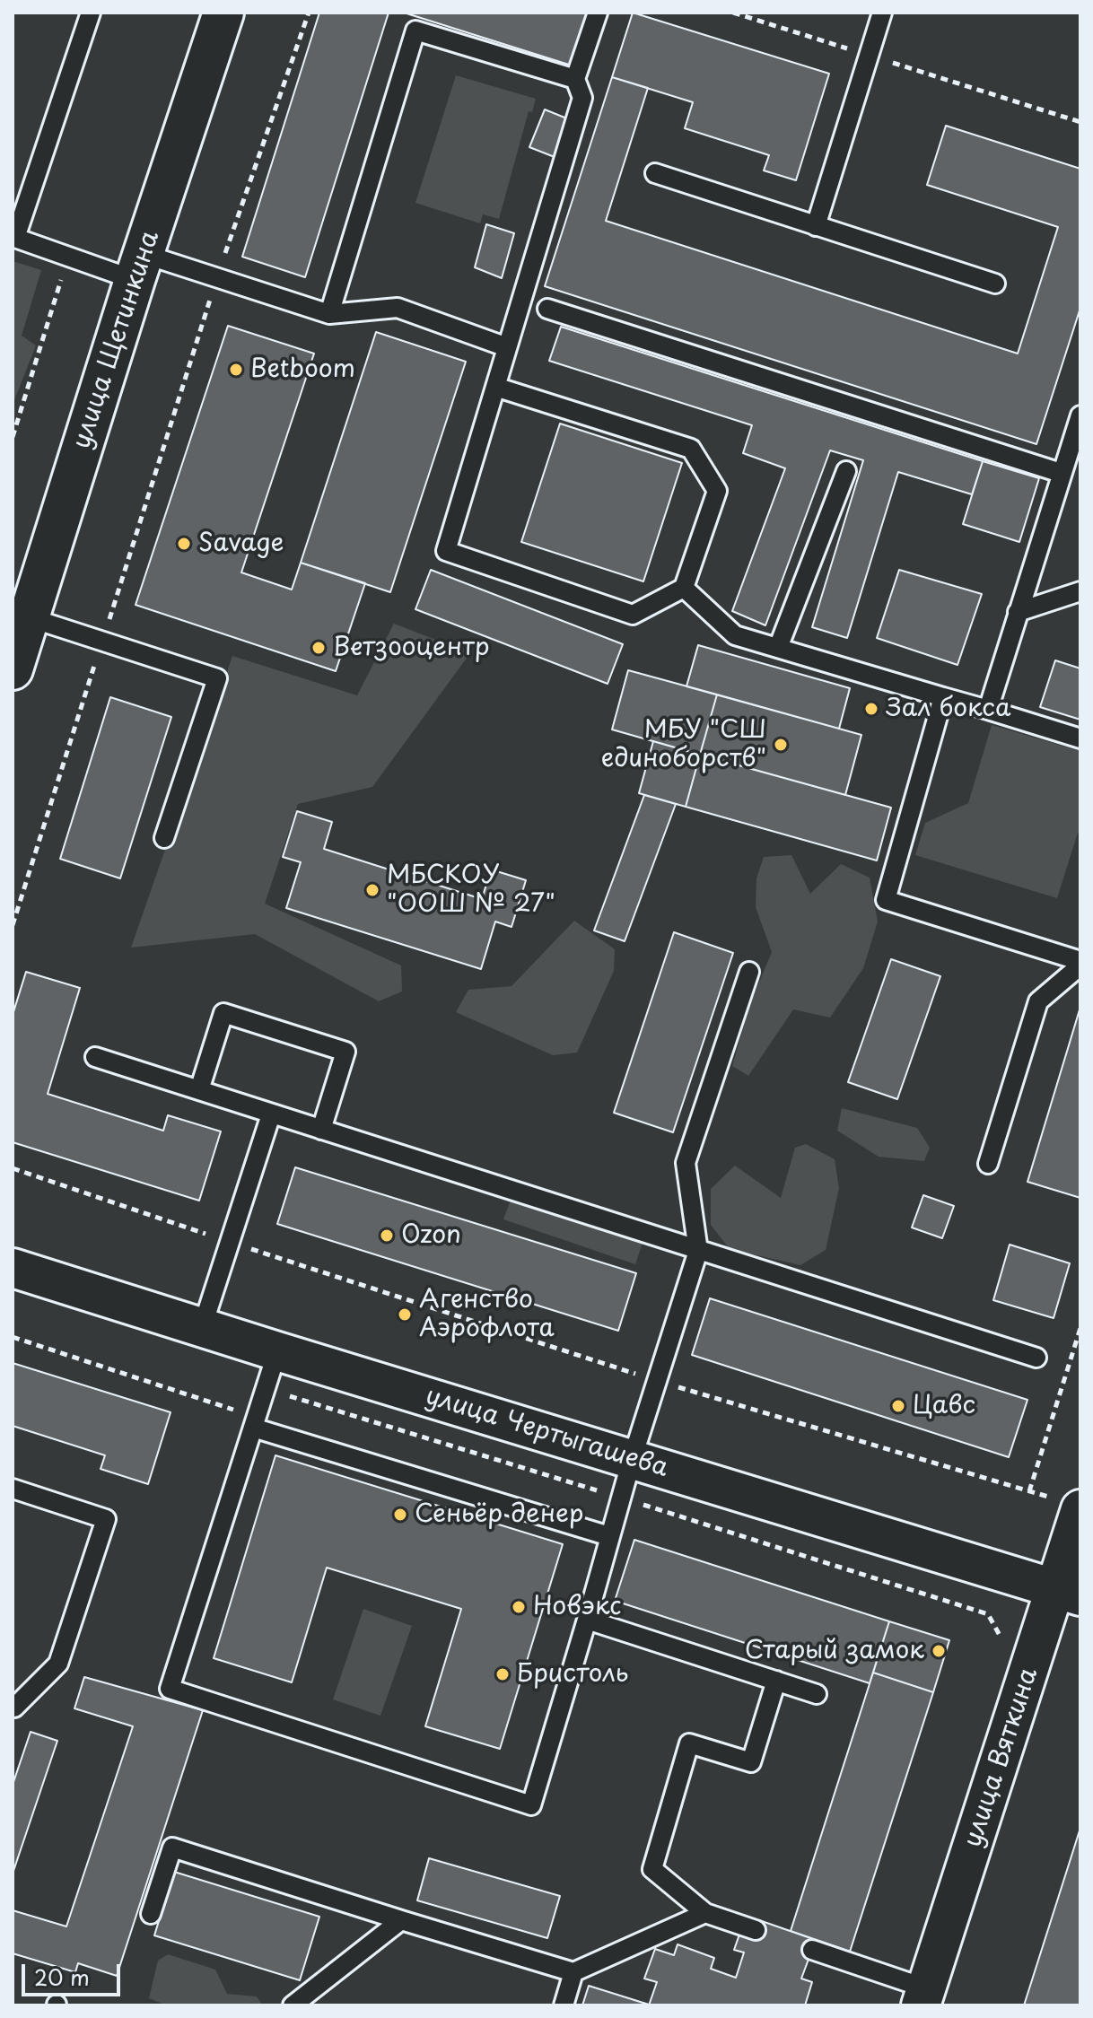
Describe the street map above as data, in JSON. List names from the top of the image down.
{
  "streets": {
    "main road": ["улица Щетинкина"],
    "street": ["улица Чертыгашева", "улица Вяткина"]
  },
  "crossings": [
    ["улица Чертыгашева", "улица Вяткина"]
  ],
  "places": [
    "Betboom",
    "Savage",
    "Ветзооцентр",
    "Зал бокса",
    "МБУ \"СШ единоборств\"",
    "МБСКОУ \"ООШ № 27\"",
    "Ozon",
    "Агенство Аэрофлота",
    "Цавс",
    "Сеньёр денер",
    "Новэкс",
    "Старый замок",
    "Бристоль"
  ],
  "scale_bar": "20 m"
}
